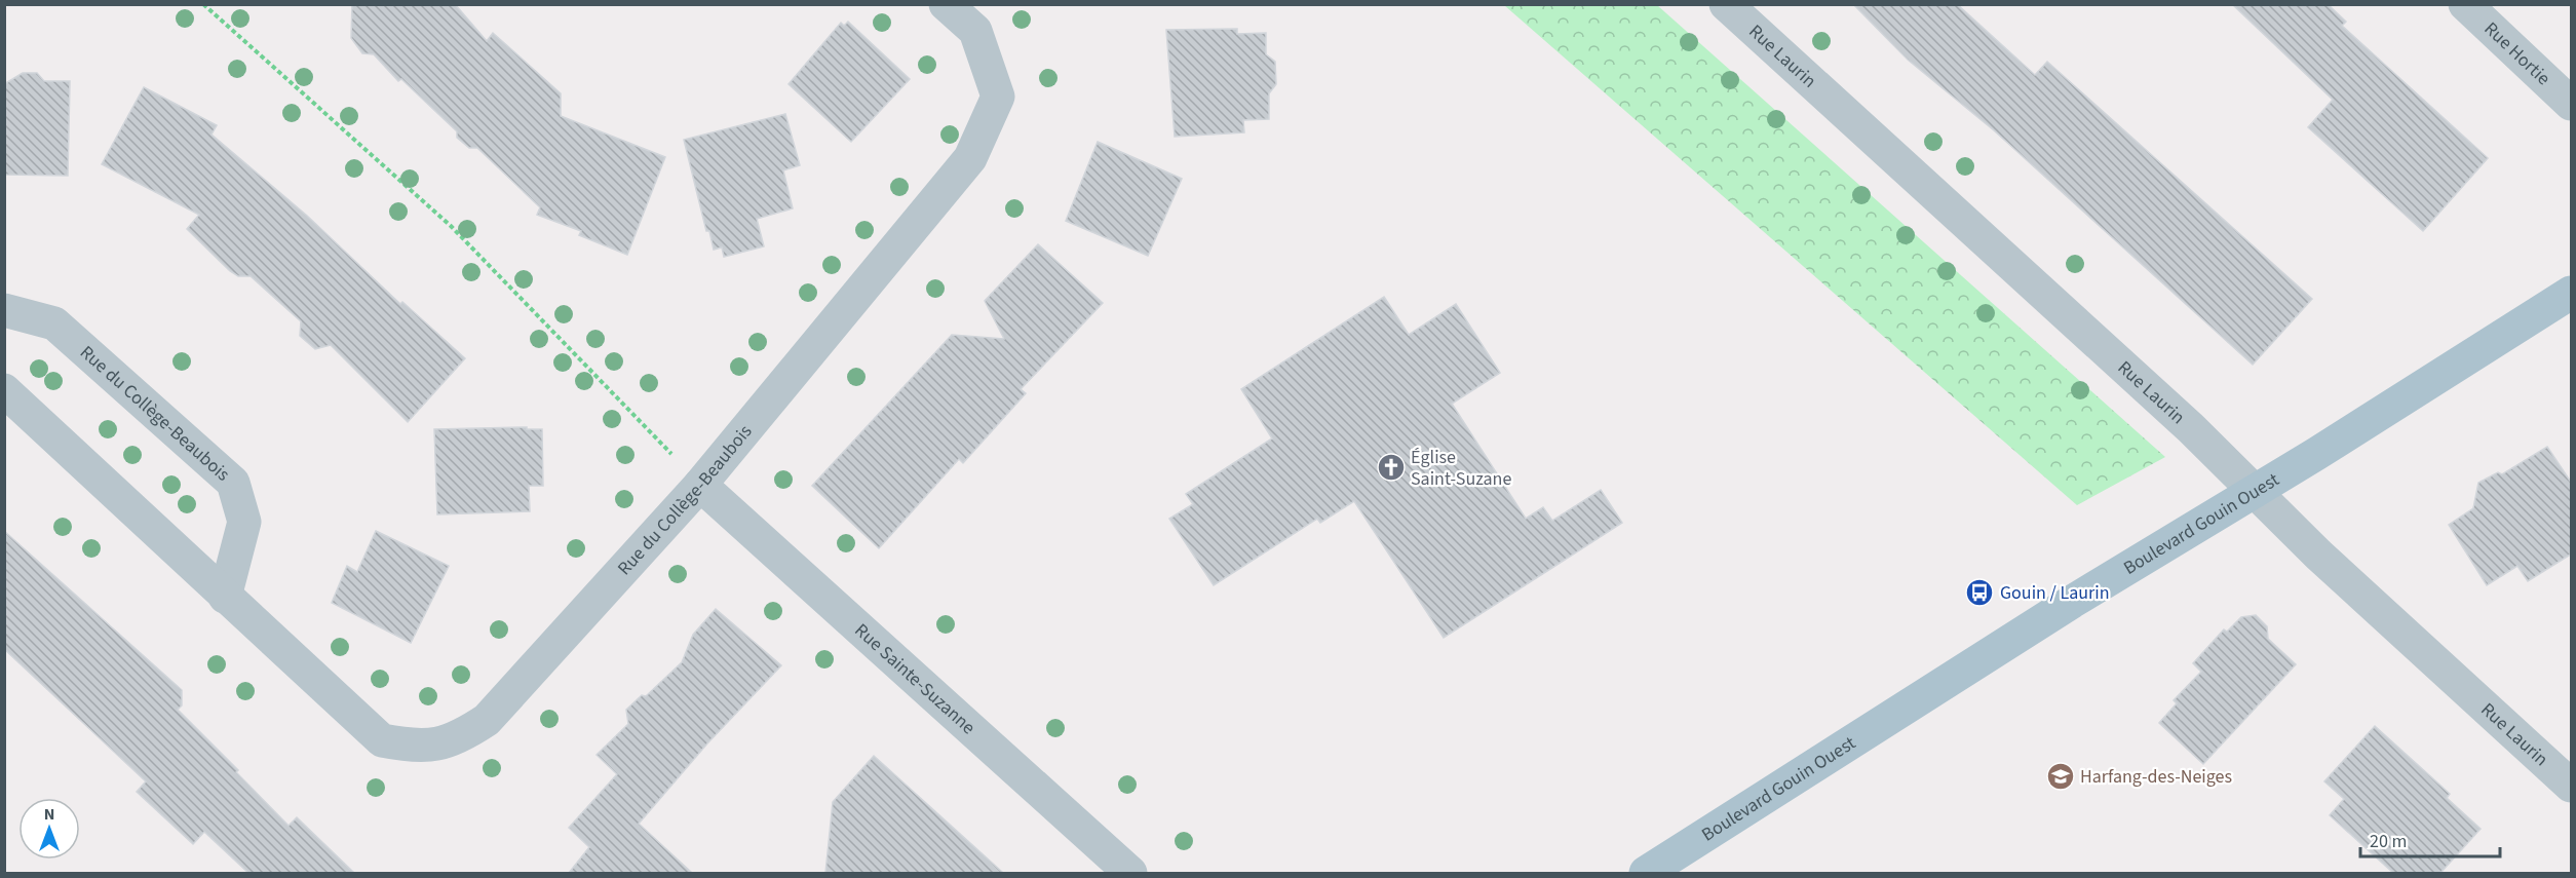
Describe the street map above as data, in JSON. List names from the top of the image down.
{
  "streets": {
    "main road": ["Boulevard Gouin Ouest"],
    "street": [
      "Rue Hortie",
      "Rue Laurin",
      "Rue du Collège-Beaubois",
      "Rue Sainte-Suzanne"
    ]
  },
  "crossings": [
    ["Rue Laurin", "Boulevard Gouin Ouest"],
    ["Rue du Collège-Beaubois", "Rue Sainte-Suzanne"]
  ],
  "places": {
    "church": ["Église Saint-Suzane"],
    "bus stop": ["Gouin / Laurin"],
    "school or university": ["Harfang-des-Neiges"]
  },
  "scale_bar": "20 m",
  "north": "top"
}
